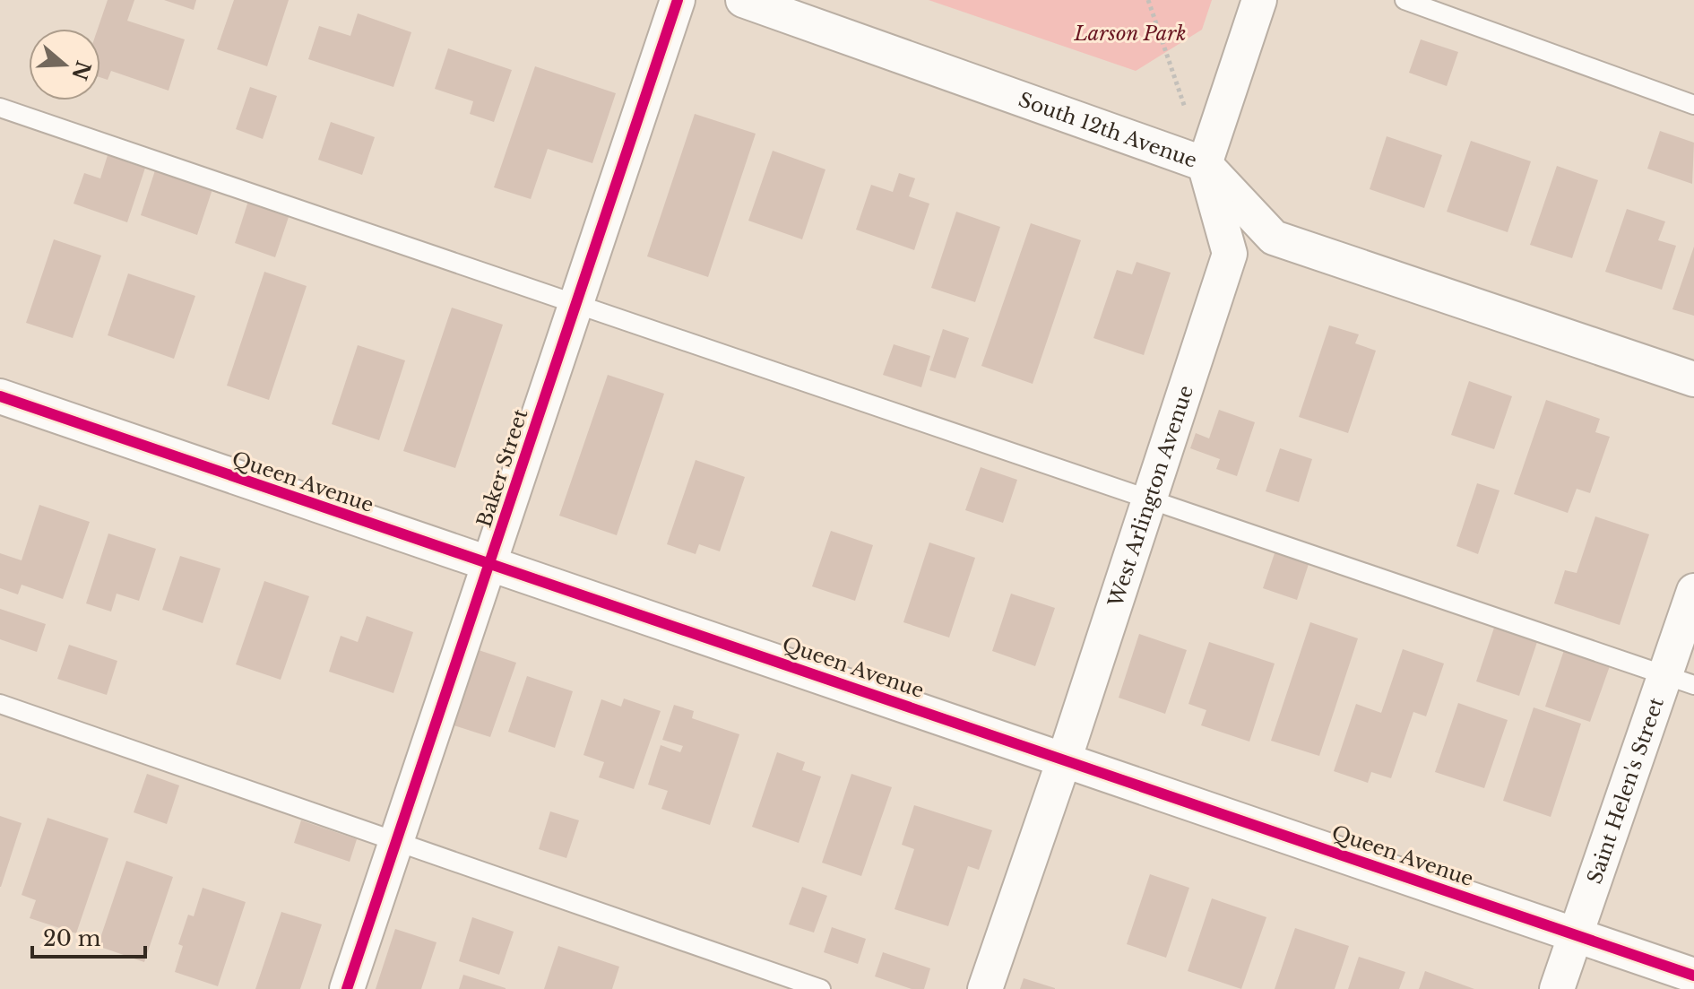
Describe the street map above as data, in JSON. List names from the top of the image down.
{
  "streets": {
    "street": [
      "South 12th Avenue",
      "Baker Street",
      "Queen Avenue",
      "West Arlington Avenue",
      "Saint Helen's Street"
    ]
  },
  "crossings": [
    ["South 12th Avenue", "West Arlington Avenue"],
    ["Baker Street", "Queen Avenue"],
    ["Queen Avenue", "West Arlington Avenue"],
    ["Queen Avenue", "Saint Helen's Street"]
  ],
  "parks": ["Larson Park"],
  "scale_bar": "20 m",
  "north": "right"
}
